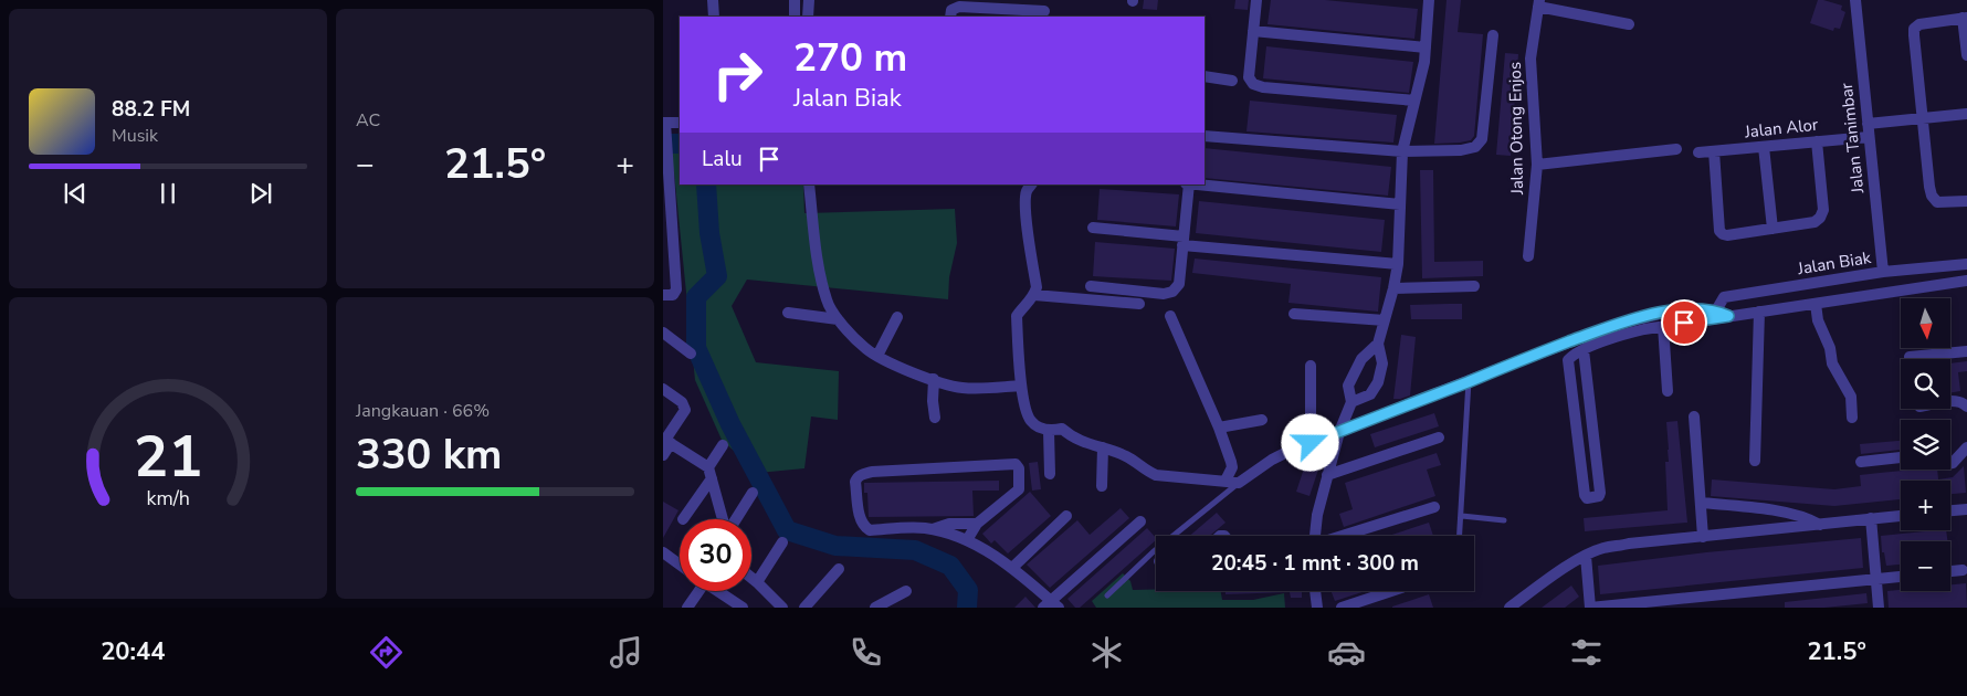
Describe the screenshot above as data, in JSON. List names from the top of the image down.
{
  "streets": {
    "street": [
      "Jalan Otong Enjos",
      "Jalan Alor",
      "Jalan Tanimbar",
      "Jalan Biak"
    ]
  },
  "crossings": [
    ["Jalan Alor", "Jalan Tanimbar"],
    ["Jalan Tanimbar", "Jalan Biak"]
  ],
  "north": "bottom",
  "page": {
    "tile": [
      "AC",
      ["Jangkauan · 66%", "330 km"]
    ],
    "turn": ["270 m", "Jalan Biak"],
    "song": ["88.2 FM", "Musik"],
    "then": "Lalu",
    "heat": ["−", "21.5°", "+"],
    "map_buttons": ["+", "−"],
    "limit": "30",
    "trip": "20:45 · 1 mnt · 300 m",
    "tabs": ["20:44", "21.5°"],
    "gauge": ["21", "km/h"]
  }
}
